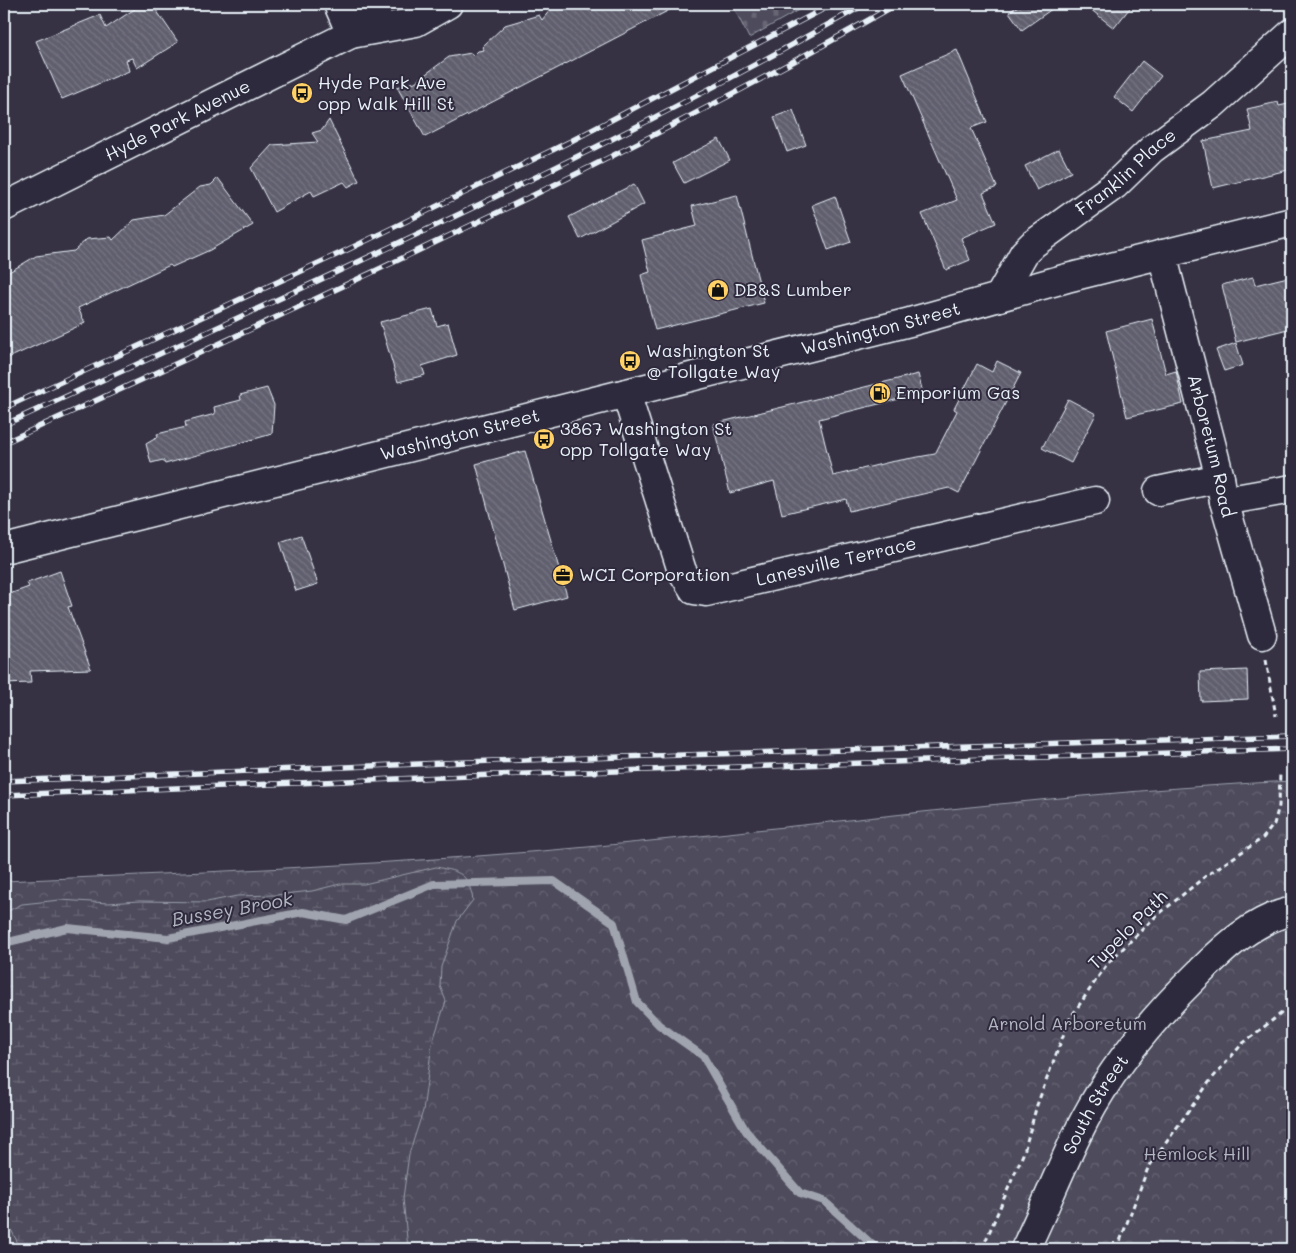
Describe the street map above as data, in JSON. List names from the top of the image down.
{
  "streets": {
    "main road": [
      "Hyde Park Avenue",
      "Franklin Place",
      "Washington Street",
      "Arboretum Road",
      "Lanesville Terrace",
      "South Street"
    ],
    "path": ["Tupelo Path"]
  },
  "crossings": [
    ["Franklin Place", "Washington Street"],
    ["Washington Street", "Arboretum Road"],
    ["Washington Street", "Lanesville Terrace"]
  ],
  "water": ["Bussey Brook"],
  "parks": ["Arnold Arboretum", "Hemlock Hill"],
  "places": {
    "bus stop": ["Hyde Park Ave opp Walk Hill St", "Washington St @ Tollgate Way", "3867 Washington St opp Tollgate Way"],
    "shop": ["DB&S Lumber"],
    "fuel station": ["Emporium Gas"],
    "office": ["WCI Corporation"]
  }
}
